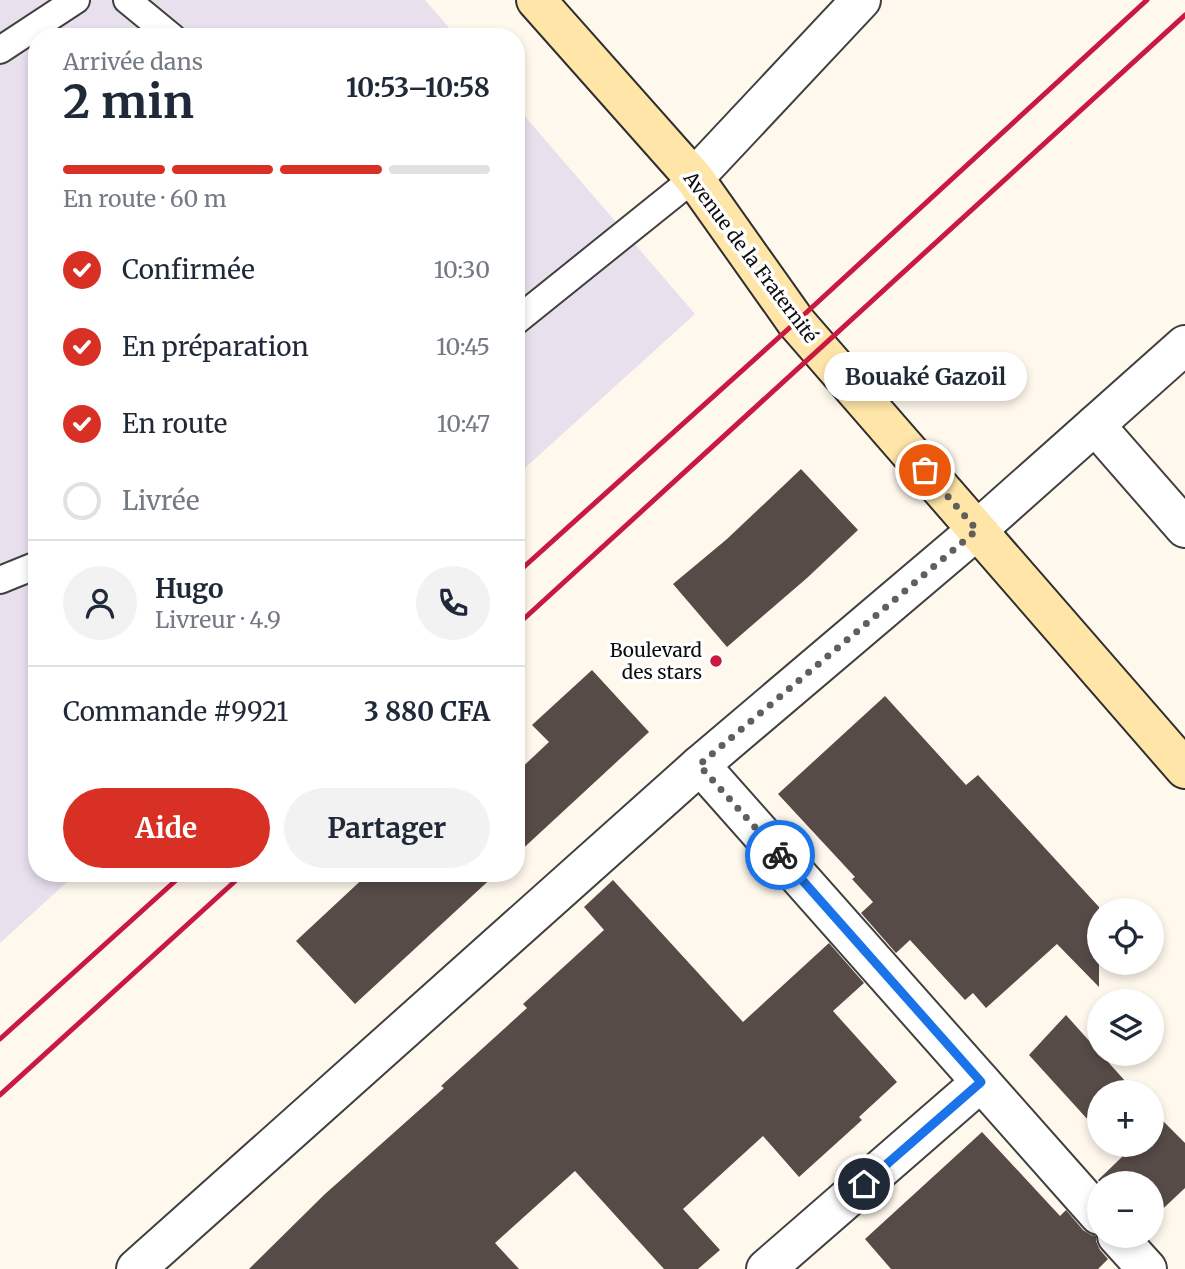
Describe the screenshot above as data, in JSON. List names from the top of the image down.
{
  "streets": {
    "main road": ["Avenue de la Fraternité"]
  },
  "places": ["Bouaké Gazoil", "Boulevard des stars"],
  "page": {
    "heading": ["2 min", "Arrivée dans", "10:53–10:58"],
    "panel": [
      "Hugo",
      "Livreur · 4.9",
      "Commande #9921",
      "3 880 CFA"
    ],
    "bar": "En route · 60 m",
    "list": [
      ["Confirmée", "10:30"],
      ["En préparation", "10:45"],
      ["En route", "10:47"],
      "Livrée"
    ],
    "bubble": "Bouaké Gazoil",
    "buttons": ["Aide", "Partager"],
    "map_buttons": ["+", "−"]
  }
}
